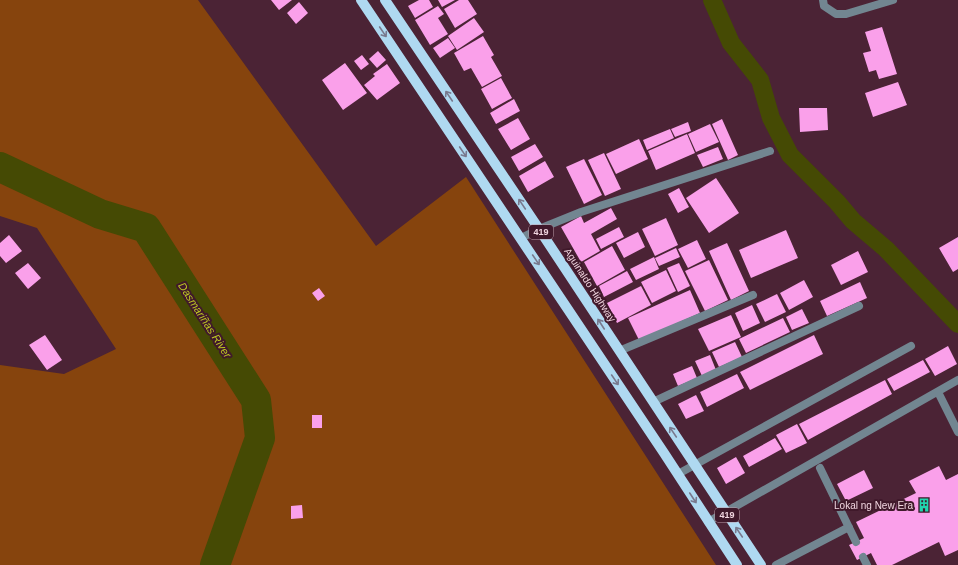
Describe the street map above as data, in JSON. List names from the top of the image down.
{
  "streets": {
    "main road": ["419", "Aguinaldo Highway"]
  },
  "water": ["Dasmariñas River"],
  "places": {
    "building": ["Lokal ng New Era"]
  }
}
